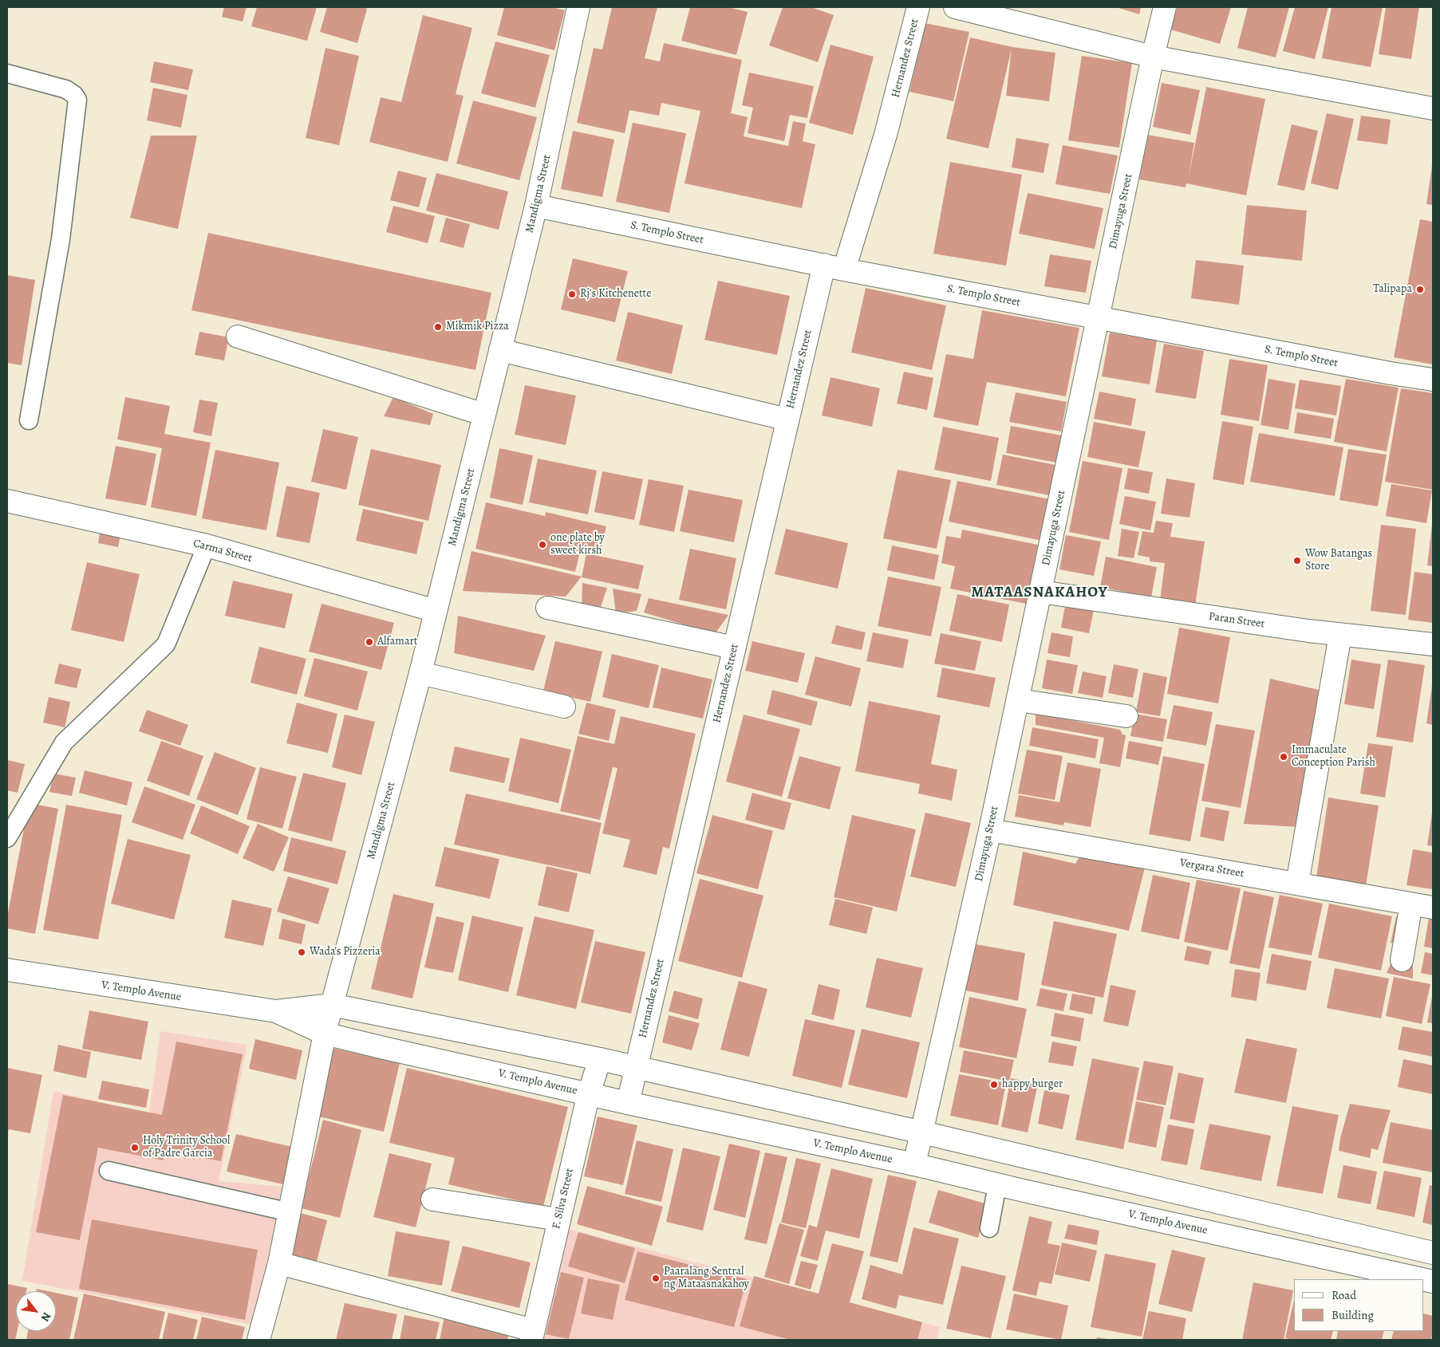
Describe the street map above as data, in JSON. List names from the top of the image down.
{
  "streets": {
    "street": [
      "Hernandez Street",
      "Mandigma Street",
      "Dimayuga Street",
      "S. Templo Street",
      "Carma Street",
      "Paran Street",
      "Vergara Street",
      "V. Templo Avenue",
      "F. Silva Street"
    ]
  },
  "crossings": [
    ["Hernandez Street", "S. Templo Street"],
    ["Hernandez Street", "V. Templo Avenue"],
    ["Mandigma Street", "S. Templo Street"],
    ["Mandigma Street", "Carma Street"],
    ["Mandigma Street", "V. Templo Avenue"],
    ["Dimayuga Street", "S. Templo Street"],
    ["Dimayuga Street", "Paran Street"],
    ["Dimayuga Street", "Vergara Street"],
    ["Dimayuga Street", "V. Templo Avenue"],
    ["V. Templo Avenue", "F. Silva Street"]
  ],
  "districts": ["MATAASNAKAHOY"],
  "places": [
    "Talipapa",
    "Rj's Kitchenette",
    "Mikmik Pizza",
    "one plate by sweet kirsh",
    "Wow Batangas Store",
    "Alfamart",
    "Immaculate Conception Parish",
    "Wada's Pizzeria",
    "happy burger",
    "Holy Trinity School of Padre Garcia",
    "Paaralang Sentral ng Mataasnakahoy"
  ],
  "legend": ["Road", "Building"],
  "north": "bottom right"
}
